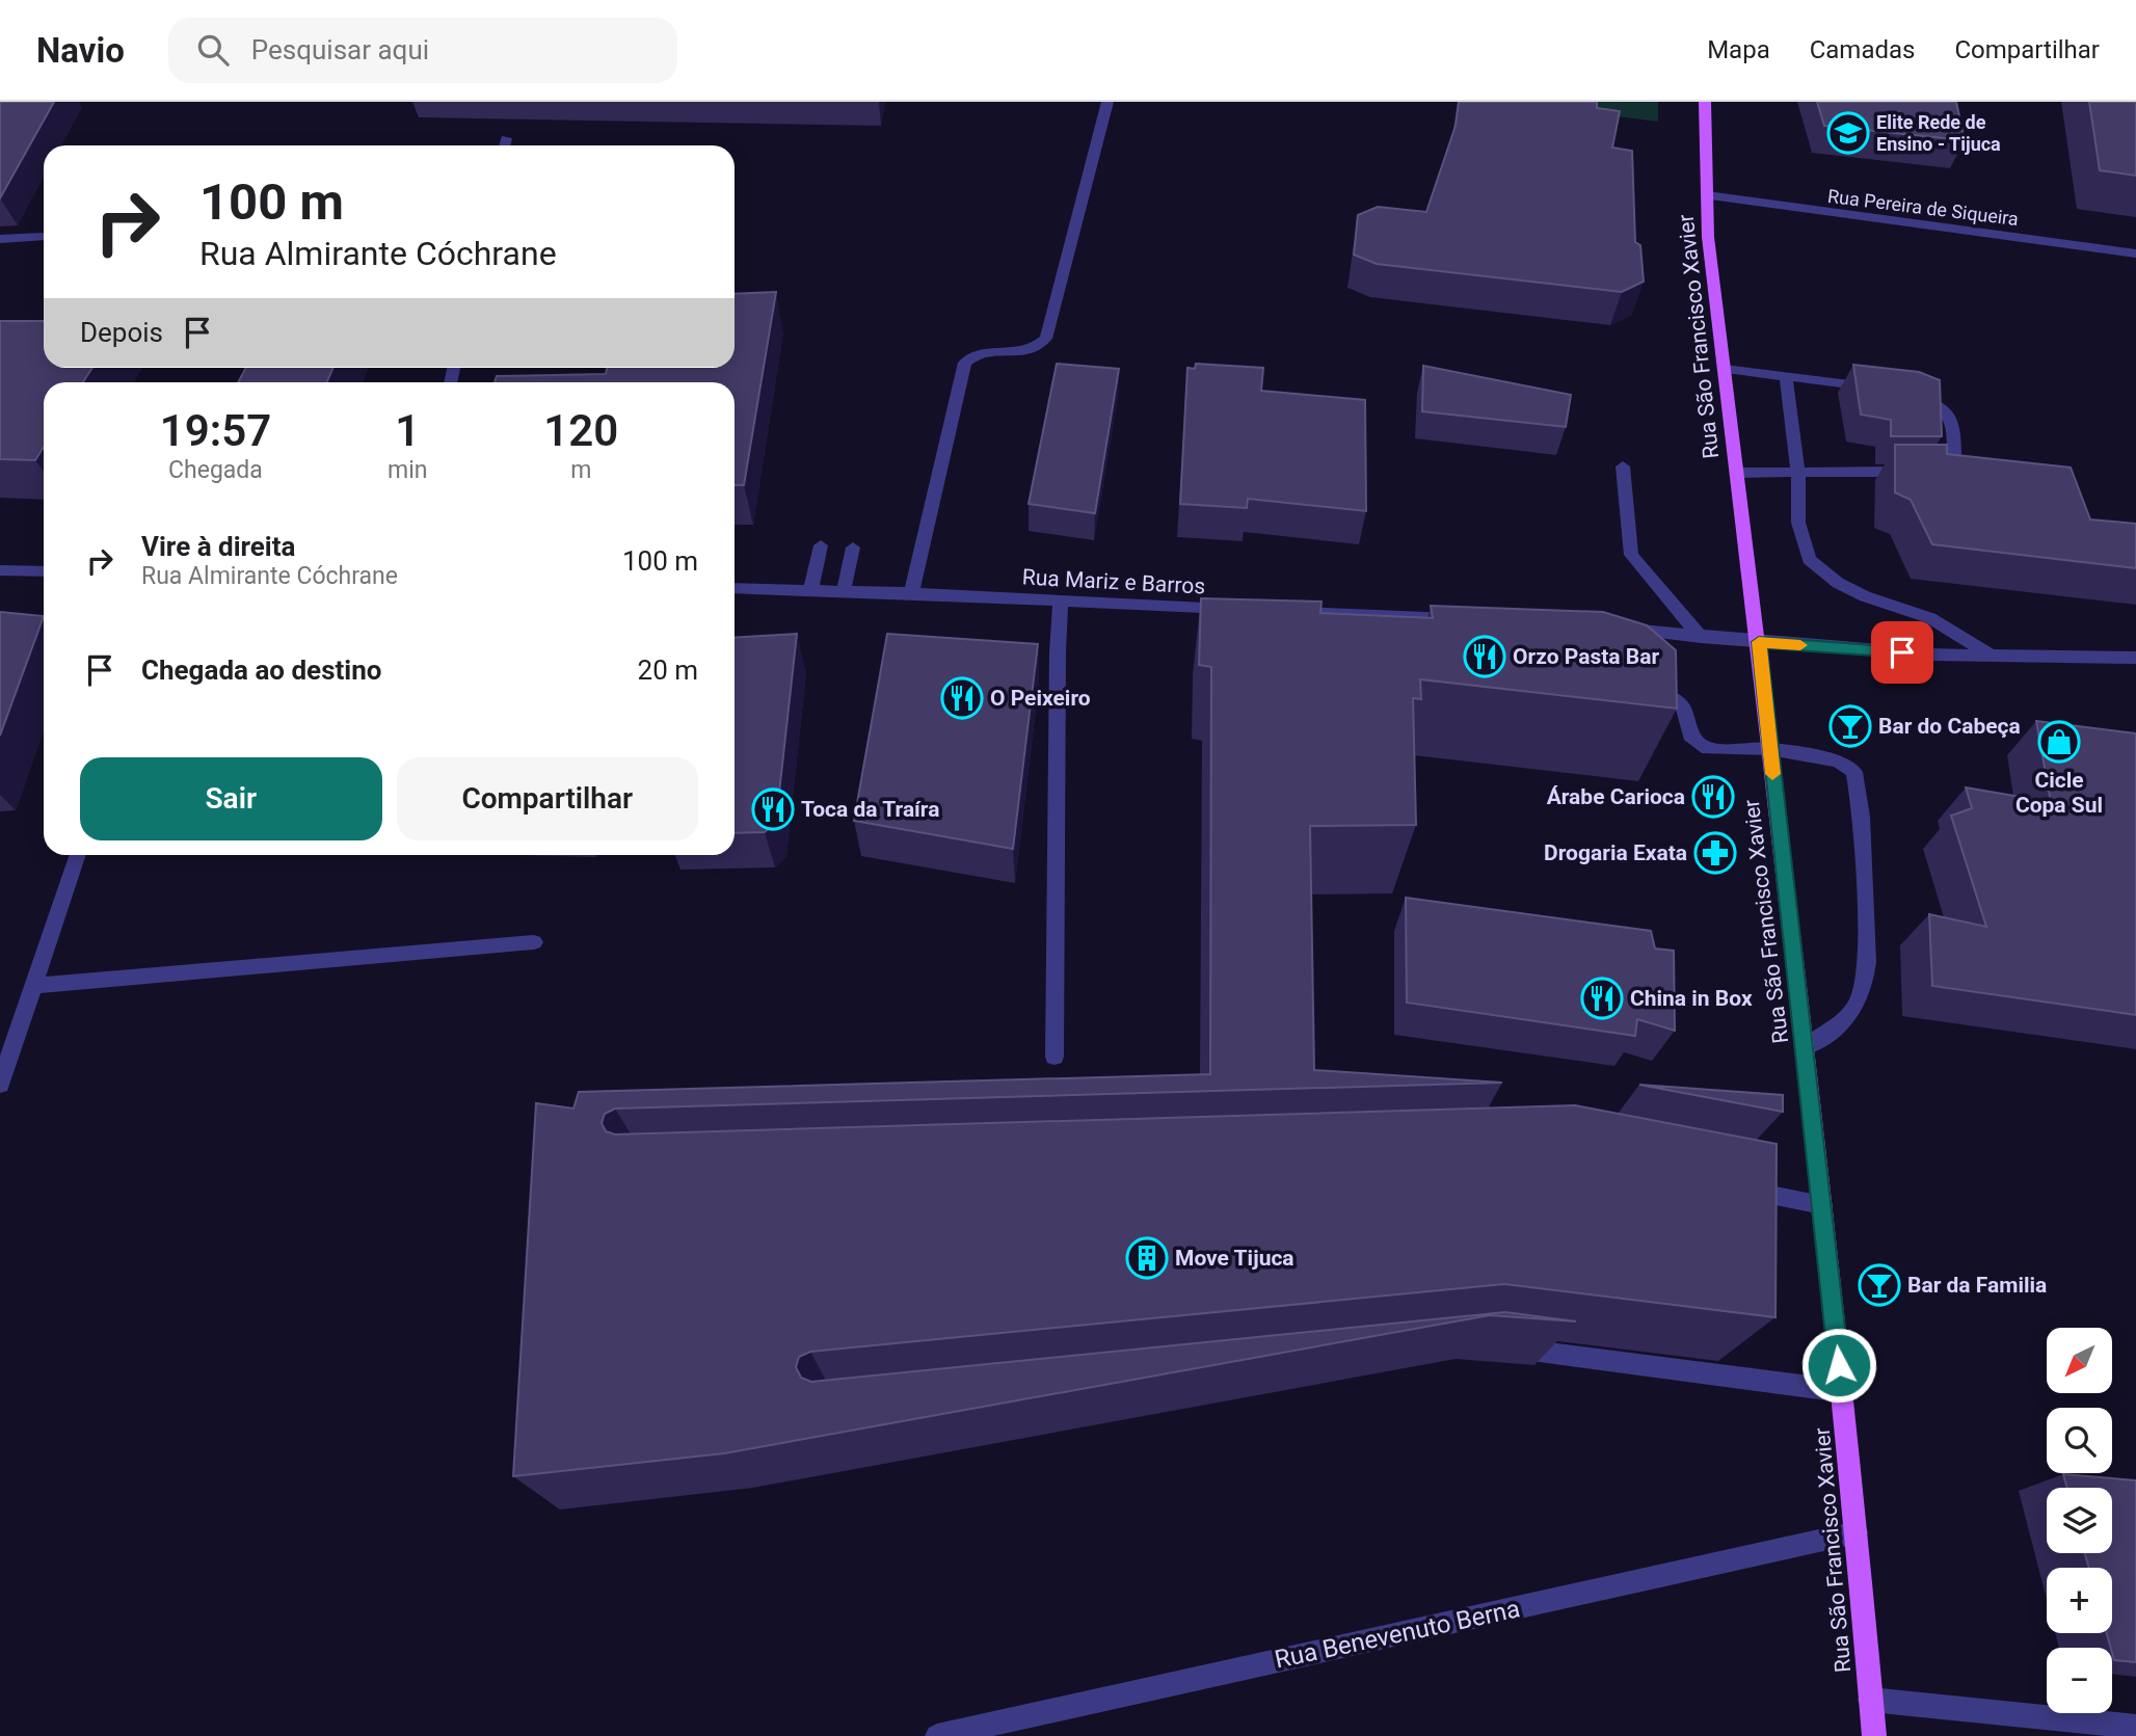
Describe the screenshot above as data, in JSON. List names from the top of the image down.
{
  "streets": {
    "main road": ["Rua São Francisco Xavier"],
    "street": ["Rua Pereira de Siqueira", "Rua Mariz e Barros", "Rua Benevenuto Berna"]
  },
  "crossings": [
    ["Rua Pereira de Siqueira", "Rua São Francisco Xavier"],
    ["Rua São Francisco Xavier", "Rua Benevenuto Berna"]
  ],
  "places": {
    "school or university": ["Elite Rede de Ensino - Tijuca"],
    "restaurant": [
      "Orzo Pasta Bar",
      "O Peixeiro",
      "Árabe Carioca",
      "Toca da Traíra",
      "China in Box"
    ],
    "bar": ["Bar do Cabeça", "Bar da Familia"],
    "shop": ["Cicle Copa Sul"],
    "pharmacy": ["Drogaria Exata"],
    "building": ["Move Tijuca"]
  },
  "north": "bottom left",
  "page": {
    "header": "Navio",
    "search": "Pesquisar aqui",
    "nav": ["Mapa", "Camadas", "Compartilhar"],
    "turn": ["100 m", "Rua Almirante Cóchrane"],
    "then": "Depois",
    "eta": [
      "19:57",
      "Chegada",
      "1",
      "min",
      "120",
      "m"
    ],
    "list": [
      {
        "name": "Vire à direita",
        "note": "Rua Almirante Cóchrane",
        "value": "100 m"
      },
      {
        "name": "Chegada ao destino",
        "value": "20 m"
      }
    ],
    "buttons": ["Sair", "Compartilhar"],
    "map_buttons": ["+", "−"]
  }
}
